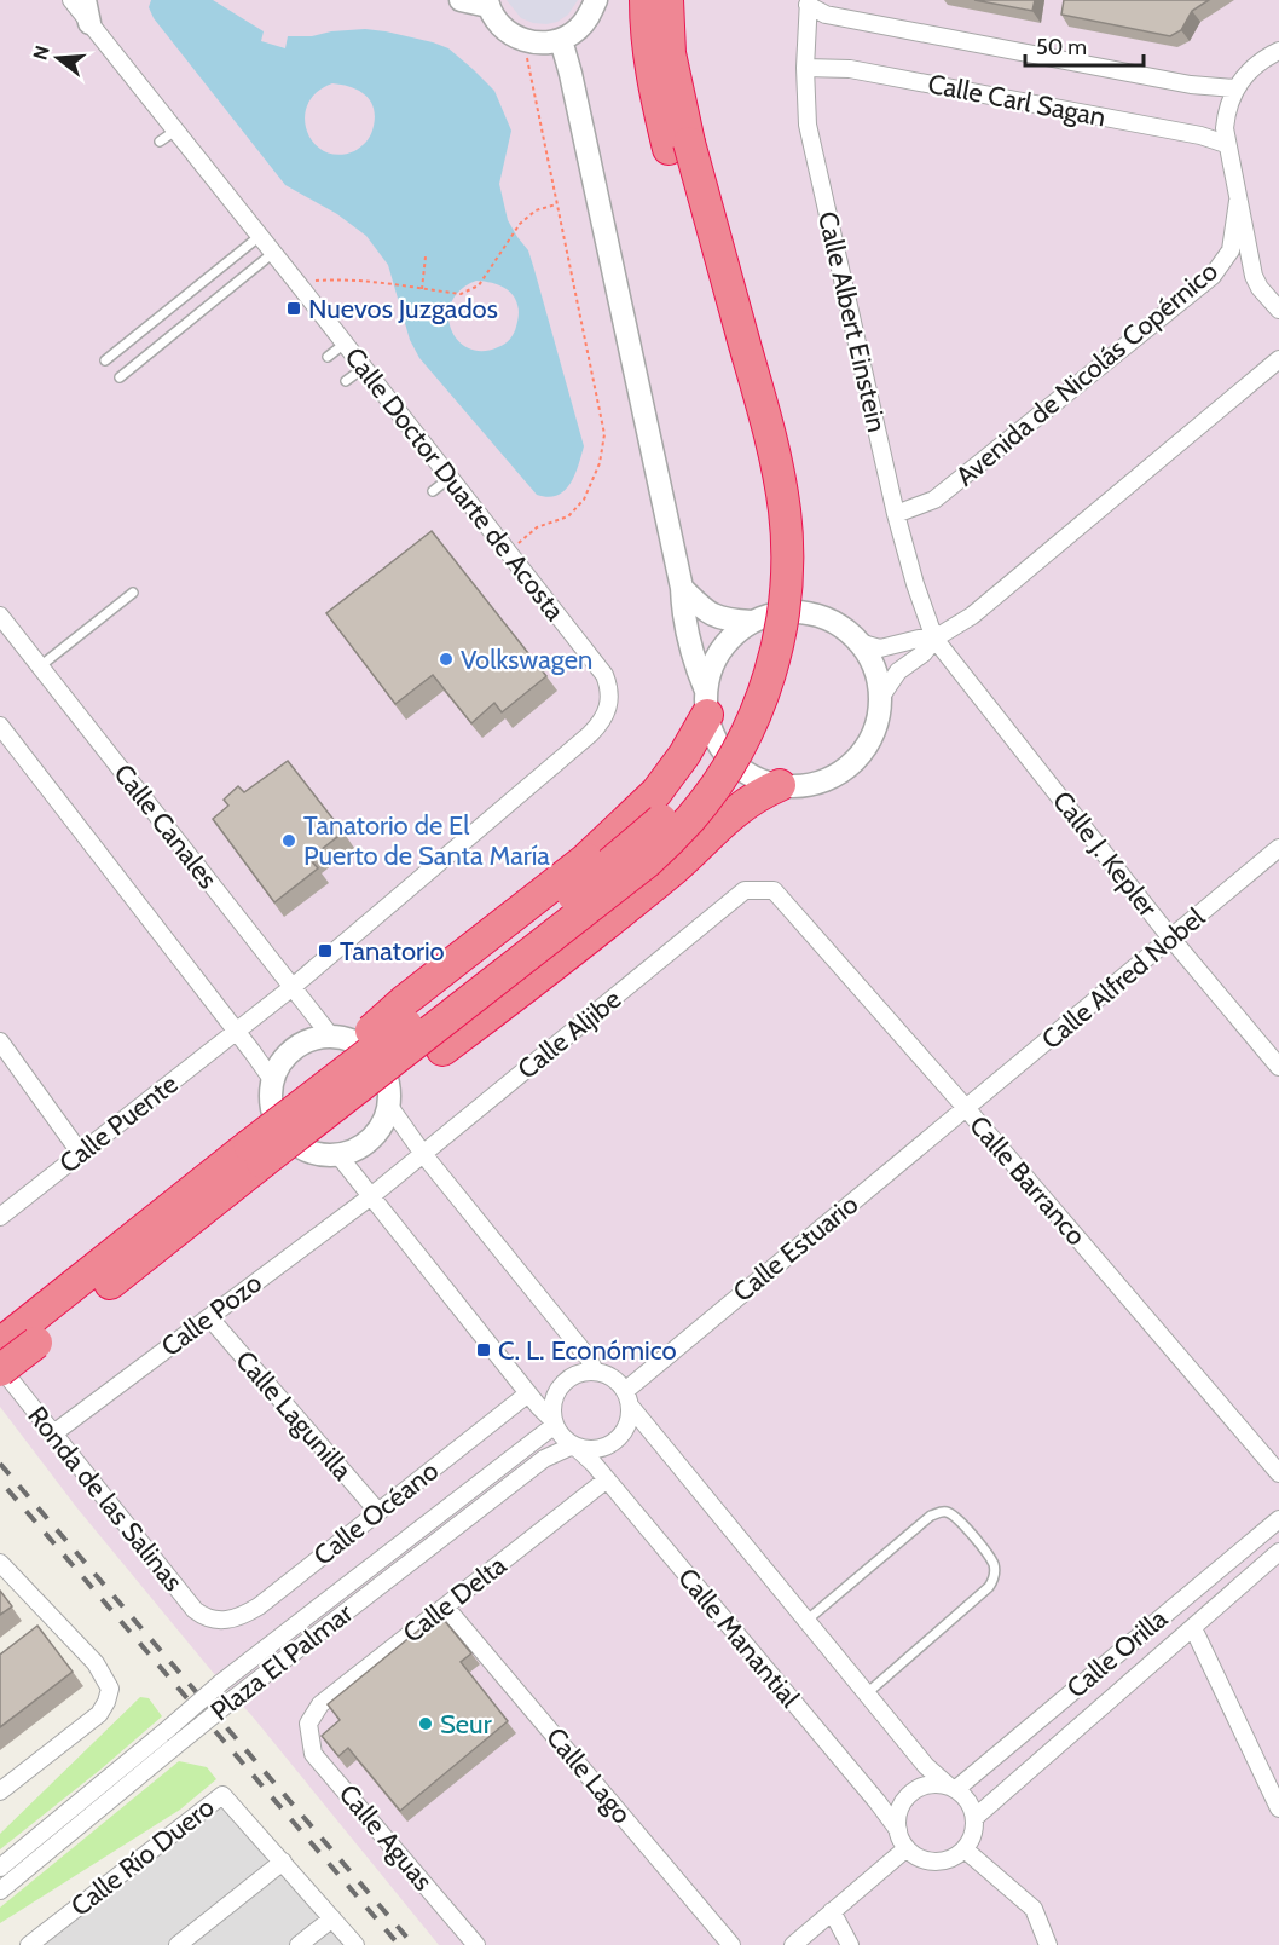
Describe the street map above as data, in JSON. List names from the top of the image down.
{
  "streets": {
    "street": [
      "Calle Carl Sagan",
      "Calle Albert Einstein",
      "Avenida de Nicolás Copérnico",
      "Calle Doctor Duarte de Acosta",
      "Calle Canales",
      "Calle J. Kepler",
      "Calle Alfred Nobel",
      "Calle Aljibe",
      "Calle Puente",
      "Calle Barranco",
      "Calle Estuario",
      "Calle Pozo",
      "Calle Lagunilla",
      "Ronda de las Salinas",
      "Calle Océano",
      "Calle Delta",
      "Calle Manantial",
      "Calle Orilla",
      "Plaza El Palmar",
      "Calle Lago",
      "Calle Aguas",
      "Calle Río Duero"
    ]
  },
  "crossings": [
    ["Calle Carl Sagan", "Calle Albert Einstein"],
    ["Calle Albert Einstein", "Avenida de Nicolás Copérnico"],
    ["Calle Albert Einstein", "Calle J. Kepler"],
    ["Calle Doctor Duarte de Acosta", "Calle Puente"],
    ["Calle Canales", "Calle Puente"],
    ["Calle J. Kepler", "Calle Alfred Nobel"],
    ["Calle Alfred Nobel", "Calle Barranco"],
    ["Calle Alfred Nobel", "Calle Estuario"],
    ["Calle Aljibe", "Calle Barranco"],
    ["Calle Aljibe", "Calle Pozo"],
    ["Calle Barranco", "Calle Estuario"],
    ["Calle Estuario", "Calle Manantial"],
    ["Calle Estuario", "Plaza El Palmar"],
    ["Calle Pozo", "Calle Lagunilla"],
    ["Calle Pozo", "Ronda de las Salinas"],
    ["Calle Lagunilla", "Calle Océano"],
    ["Ronda de las Salinas", "Calle Océano"],
    ["Calle Delta", "Calle Manantial"],
    ["Calle Delta", "Calle Lago"],
    ["Calle Delta", "Calle Aguas"],
    ["Calle Manantial", "Calle Orilla"],
    ["Calle Manantial", "Plaza El Palmar"]
  ],
  "places": {
    "transit": ["Nuevos Juzgados", "Tanatorio", "C. L. Económico"],
    "other": ["Volkswagen", "Tanatorio de El Puerto de Santa María", "Seur"]
  },
  "scale_bar": "50 m",
  "north": "left"
}
